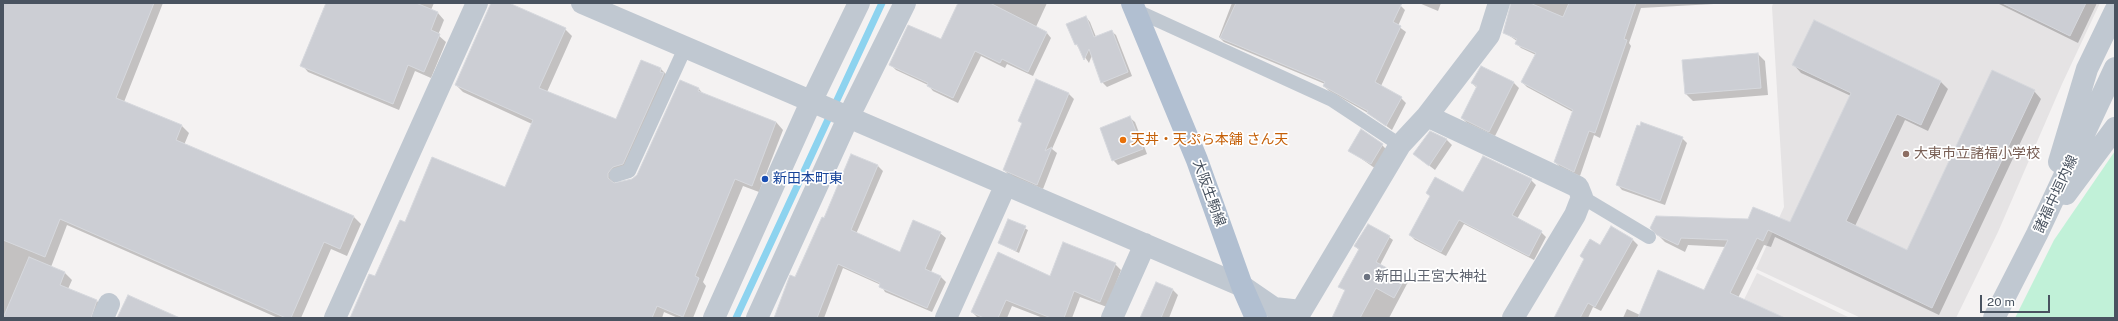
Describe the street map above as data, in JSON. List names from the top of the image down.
{
  "streets": {
    "main road": ["大阪生駒線"],
    "street": ["諸福中垣内線"]
  },
  "places": [
    "天丼・天ぷら本舗 さん天",
    "大東市立諸福小学校",
    "新田本町東",
    "新田山王宮大神社"
  ],
  "scale_bar": "20 m"
}
